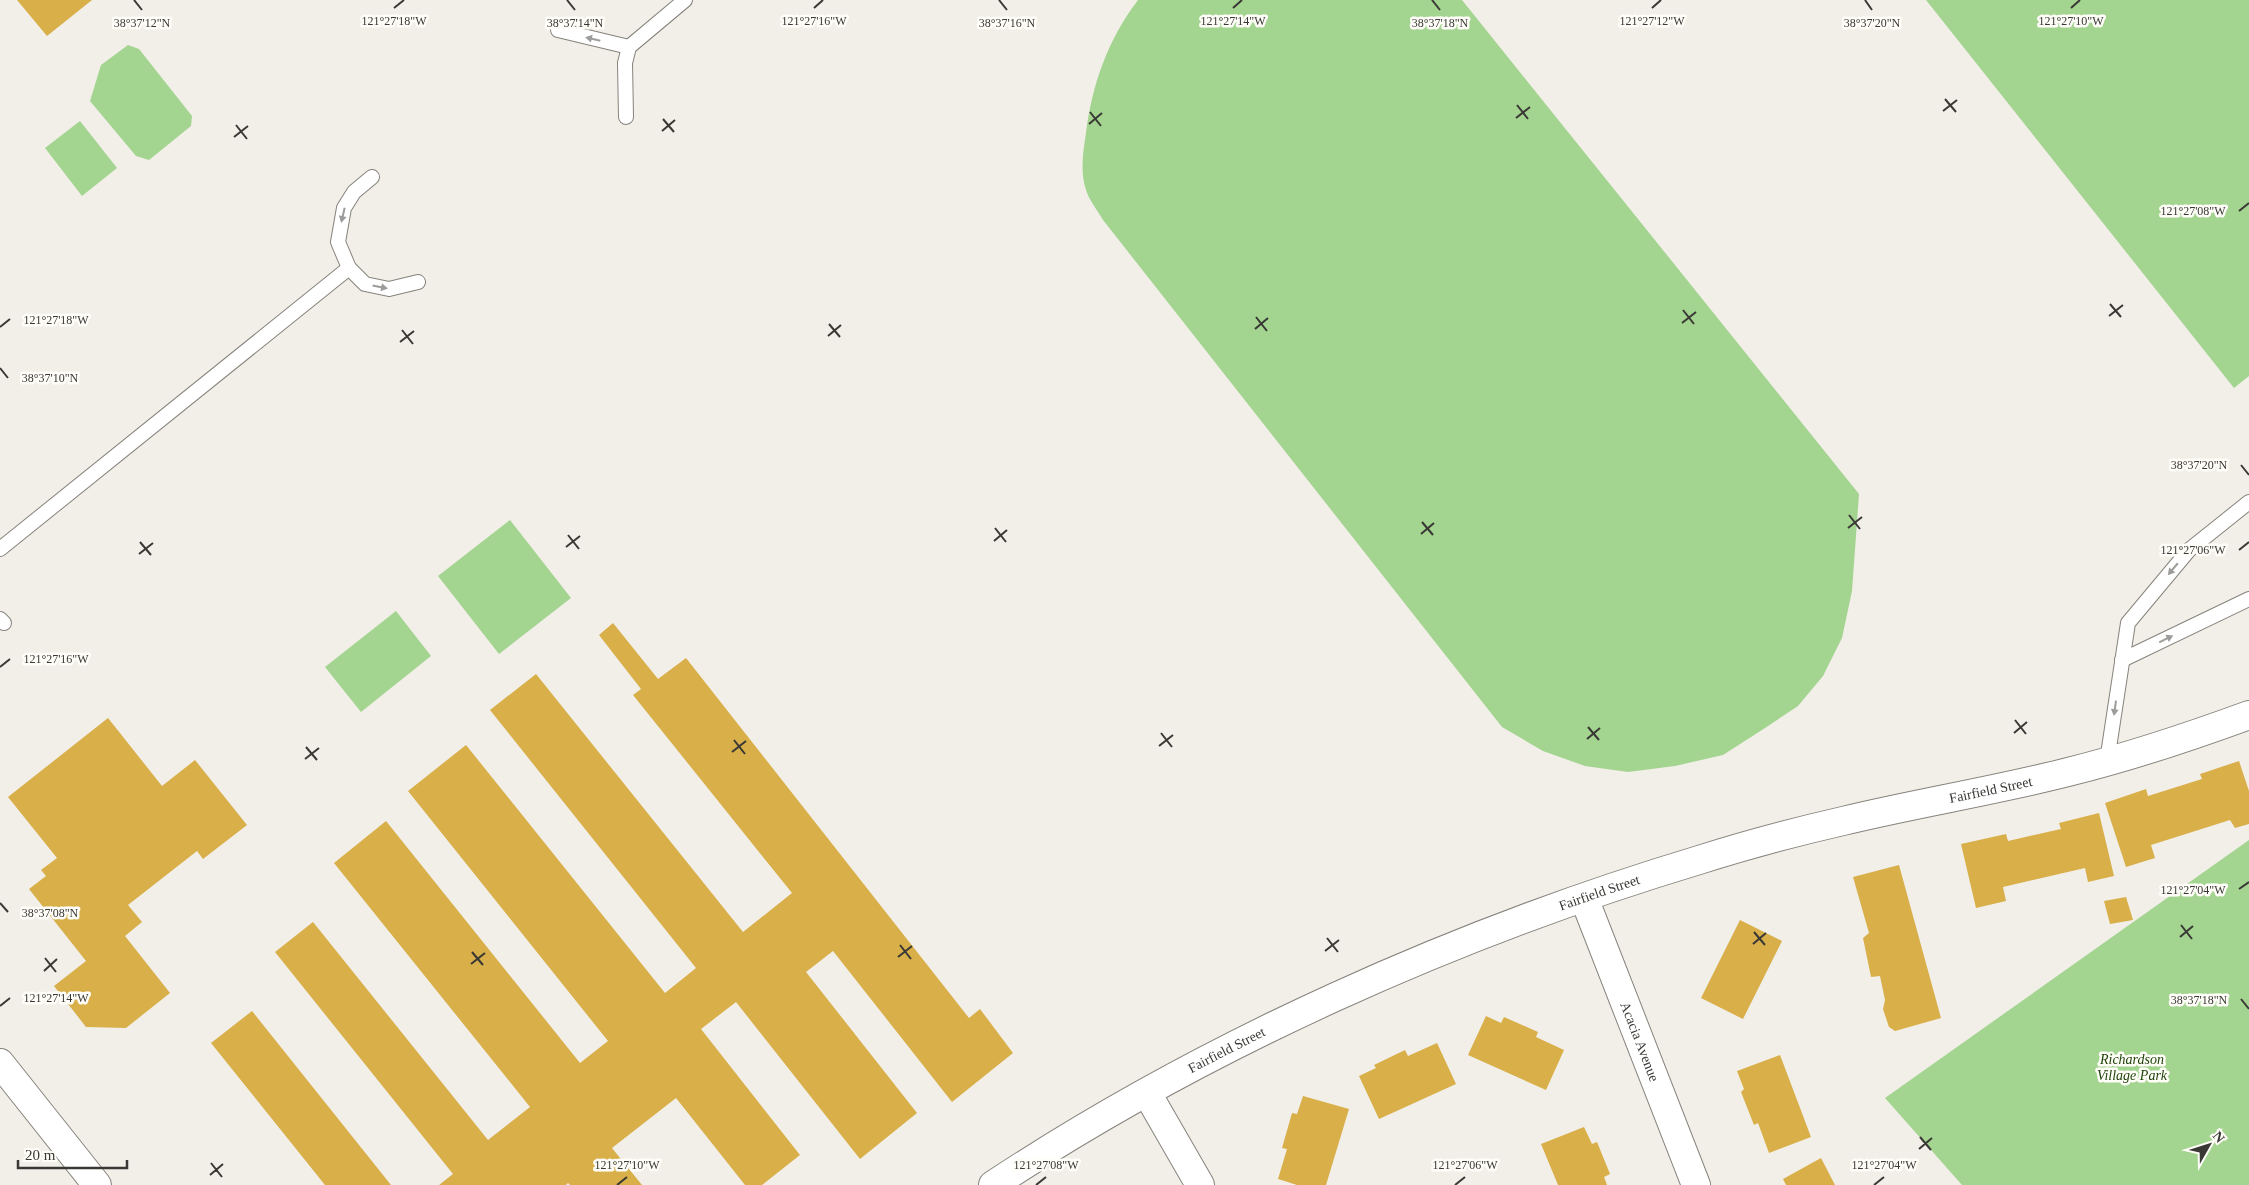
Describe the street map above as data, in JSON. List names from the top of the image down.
{
  "streets": {
    "street": ["Fairfield Street", "Acacia Avenue"]
  },
  "crossings": [
    ["Fairfield Street", "Acacia Avenue"]
  ],
  "parks": ["Richardson Village Park"],
  "scale_bar": "20 m",
  "north": "top right",
  "coordinates": [
    "121°27'10\"W",
    "121°27'18\"W",
    "121°27'16\"W",
    "121°27'14\"W",
    "121°27'12\"W",
    "38°37'12\"N",
    "38°37'16\"N",
    "38°37'18\"N",
    "38°37'20\"N",
    "38°37'14\"N",
    "121°27'08\"W",
    "38°37'10\"N",
    "121°27'06\"W",
    "121°27'04\"W",
    "38°37'08\"N"
  ]
}
